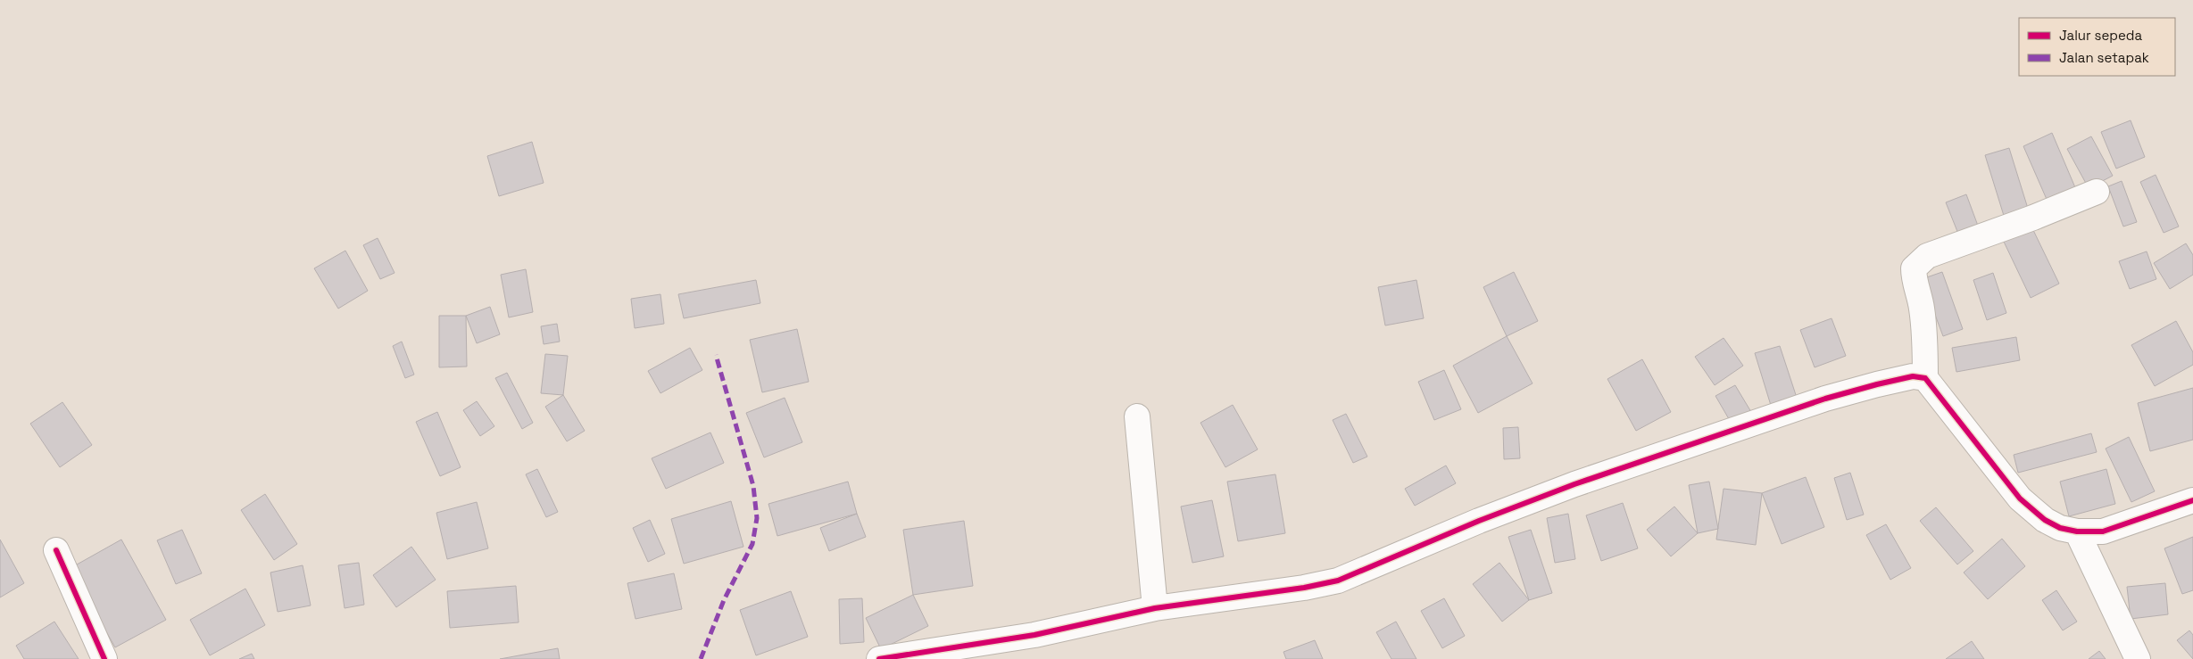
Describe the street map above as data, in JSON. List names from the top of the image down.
{
  "legend": ["Jalur sepeda", "Jalan setapak"]
}
